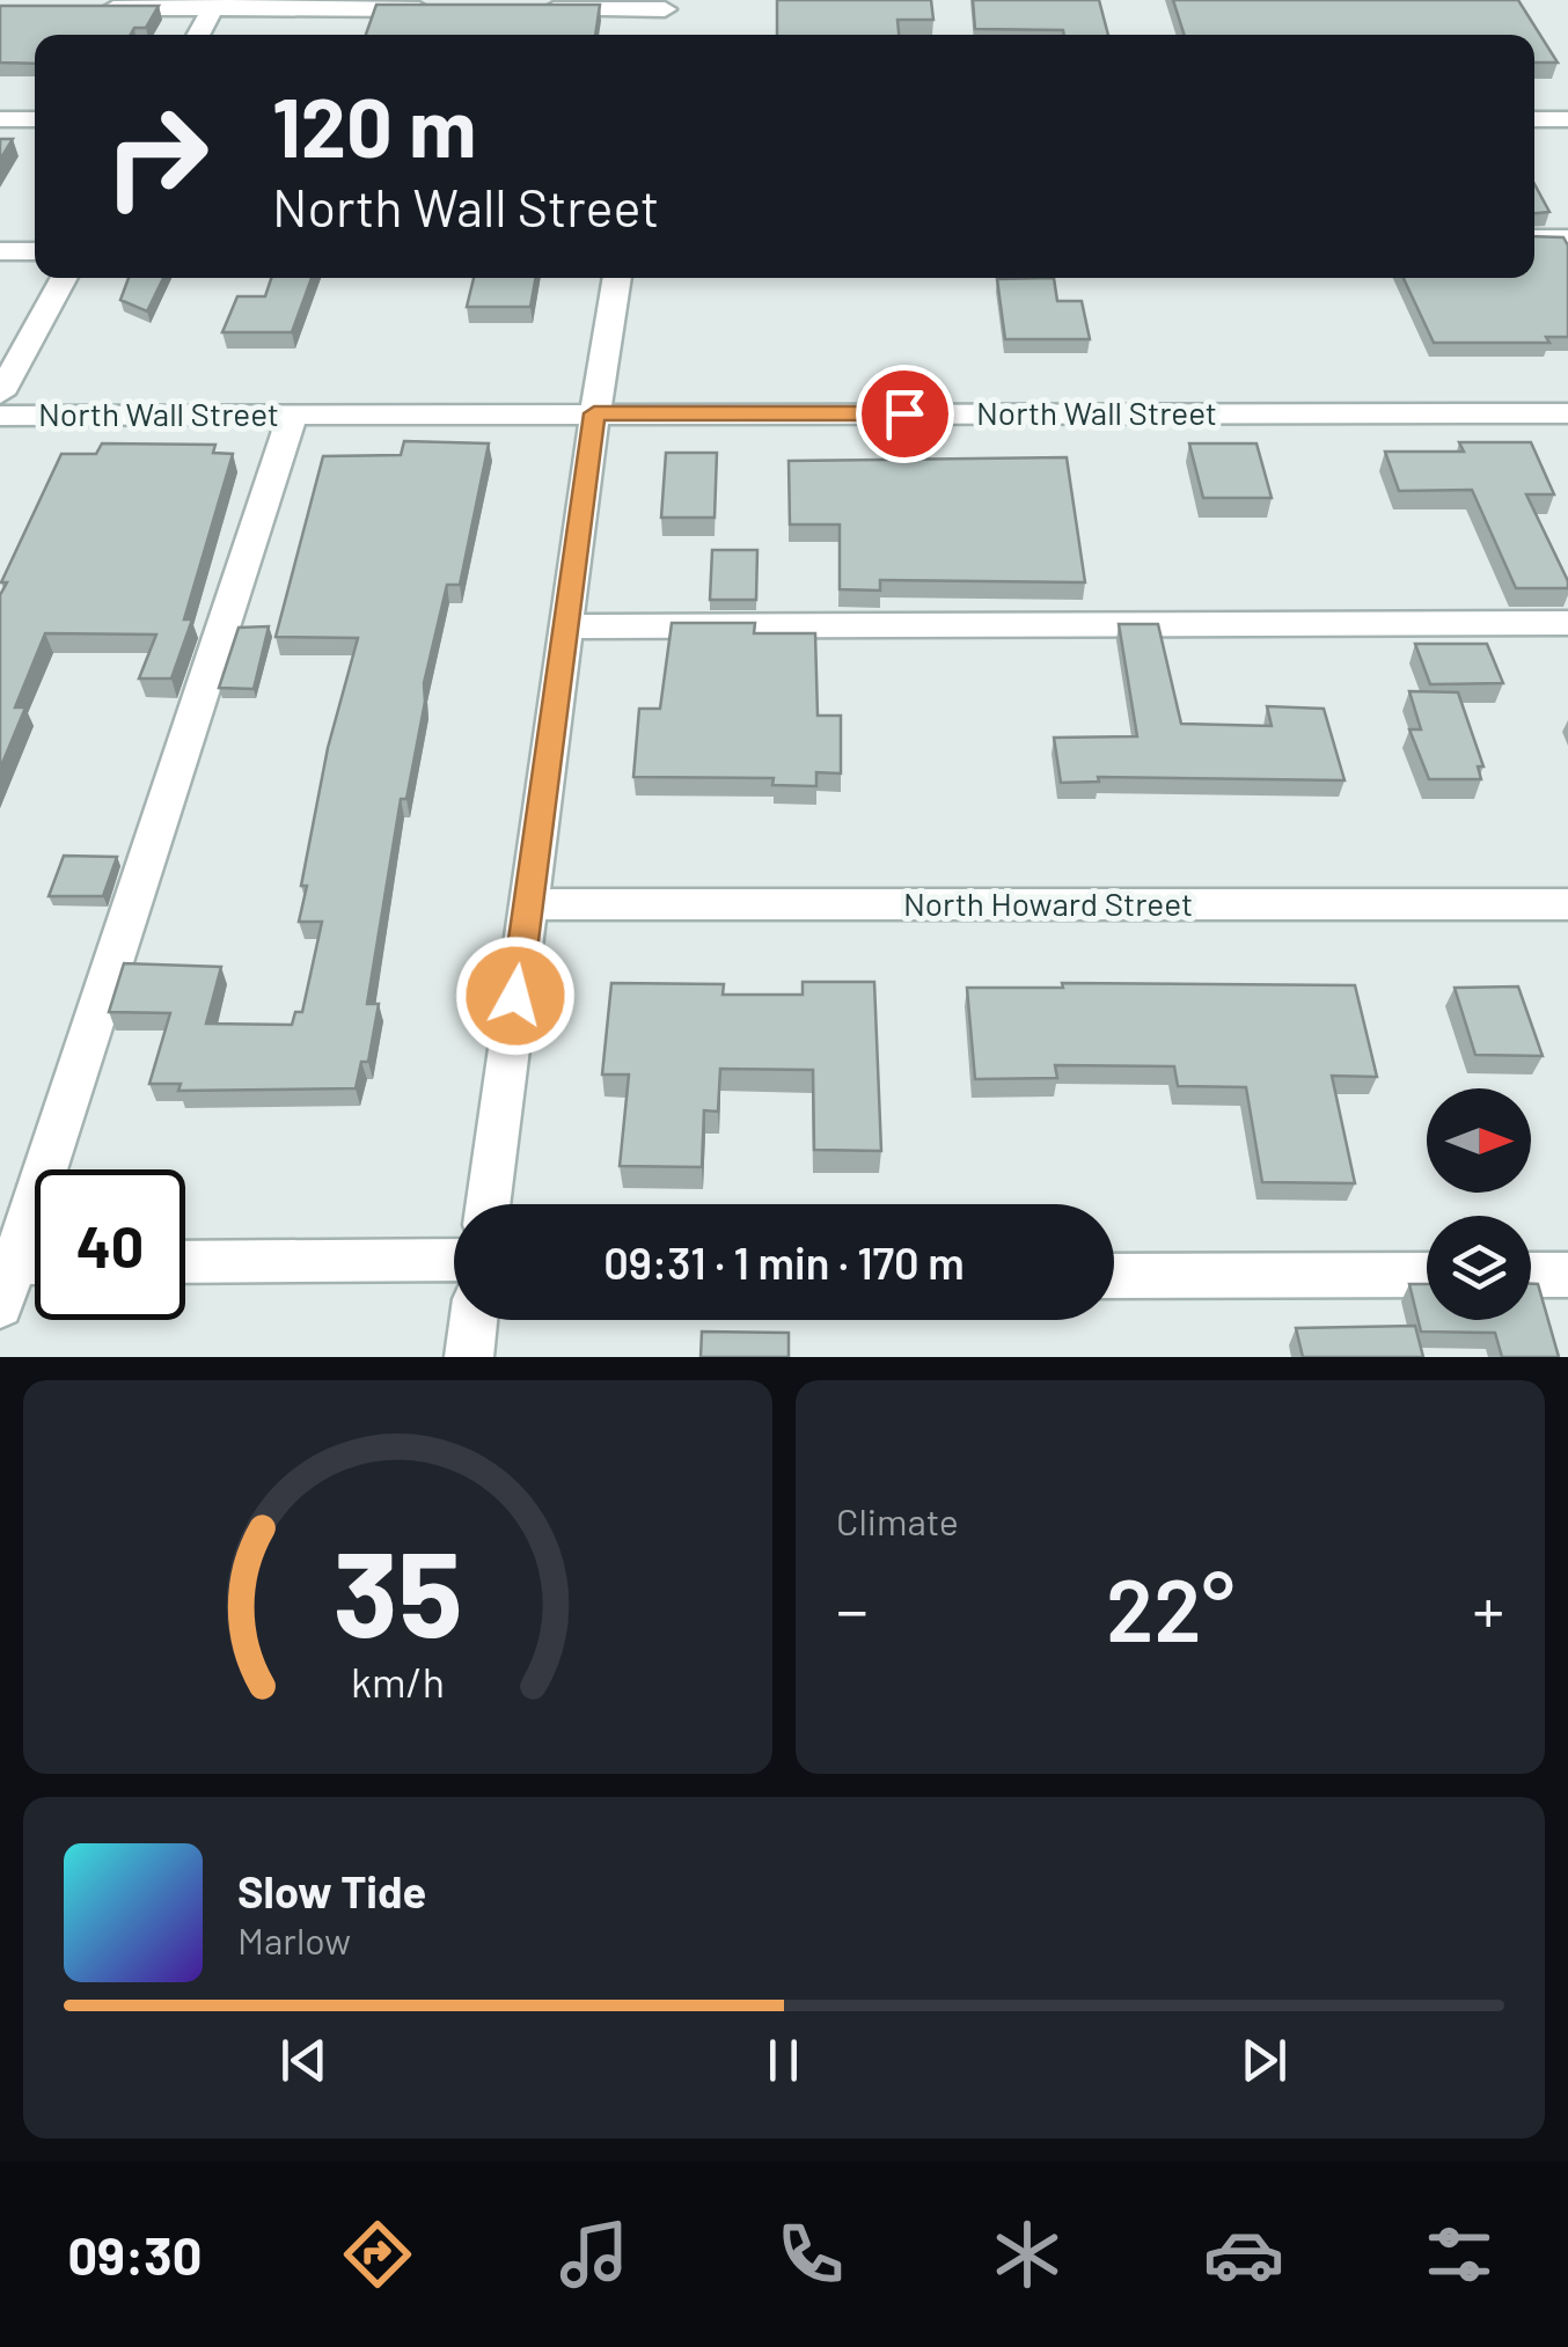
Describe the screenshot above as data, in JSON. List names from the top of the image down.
{
  "streets": {
    "street": ["North Wall Street", "North Howard Street"]
  },
  "north": "right",
  "page": {
    "turn": ["120 m", "North Wall Street"],
    "limit": "40",
    "trip": "09:31 · 1 min · 170 m",
    "tile": "Climate",
    "heat": ["−", "22°", "+"],
    "song": ["Slow Tide", "Marlow"],
    "tabs": "09:30",
    "gauge": ["35", "km/h"]
  }
}
